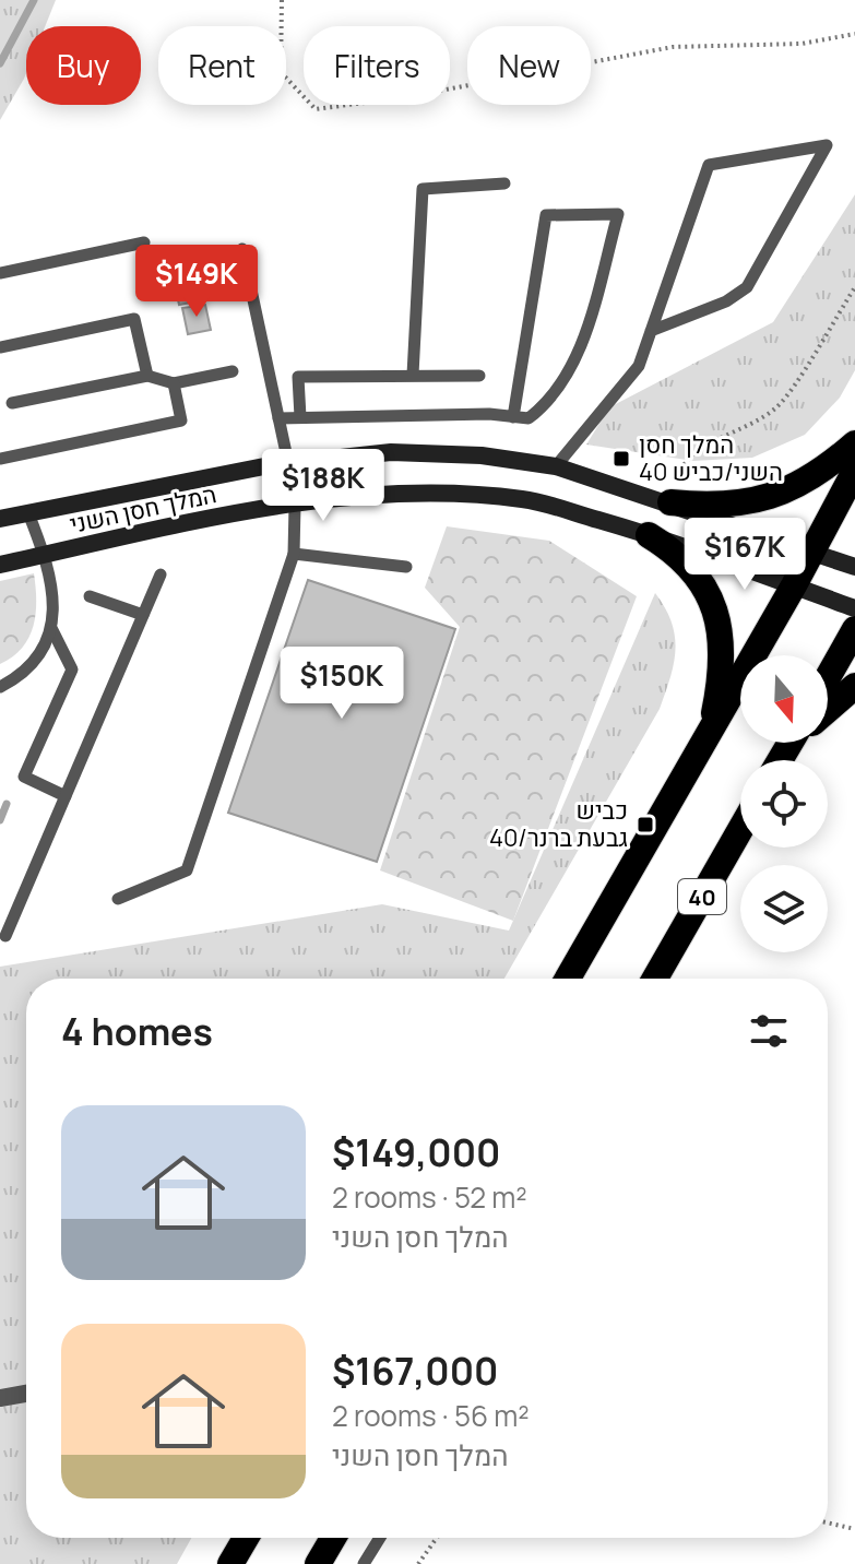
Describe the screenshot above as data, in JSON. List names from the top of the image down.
{
  "streets": {
    "highway": ["40"],
    "street": ["המלך חסן השני"]
  },
  "places": {
    "transit": ["המלך חסן השני/כביש 40", "כביש 40/גבעת ברנר"]
  },
  "north": "bottom",
  "page": {
    "chip": [
      "Buy",
      "Rent",
      "Filters",
      "New"
    ],
    "price": [
      "$149K",
      "$188K",
      "$167K",
      "$150K"
    ],
    "heading": "4 homes",
    "list": [
      {
        "name": "$149,000",
        "note": "2 rooms · 52 m² · המלך חסן השני"
      },
      {
        "name": "$167,000",
        "note": "2 rooms · 56 m² · המלך חסן השני"
      }
    ]
  }
}
